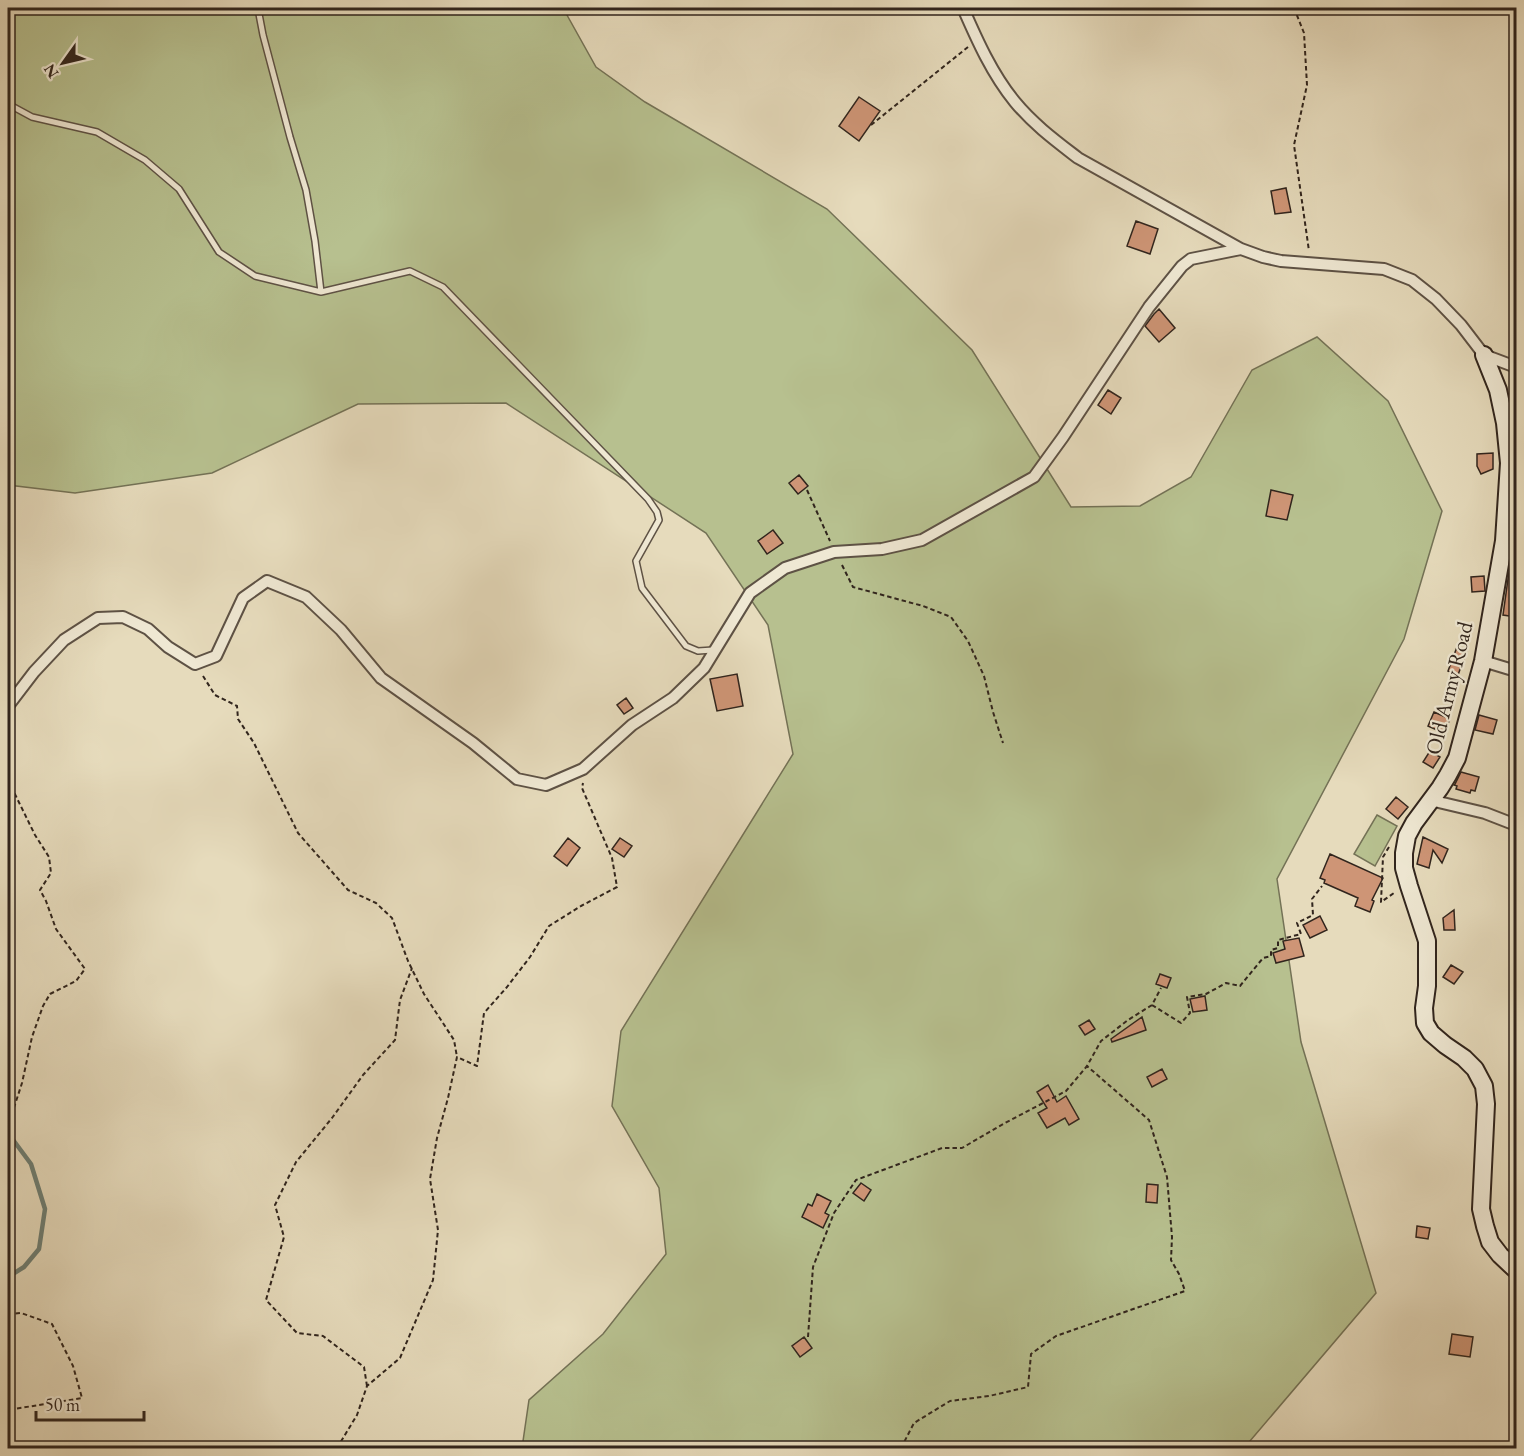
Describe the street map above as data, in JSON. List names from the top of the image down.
{
  "streets": {
    "street": ["Old Army Road"]
  },
  "scale_bar": "50 m",
  "north": "bottom left"
}
